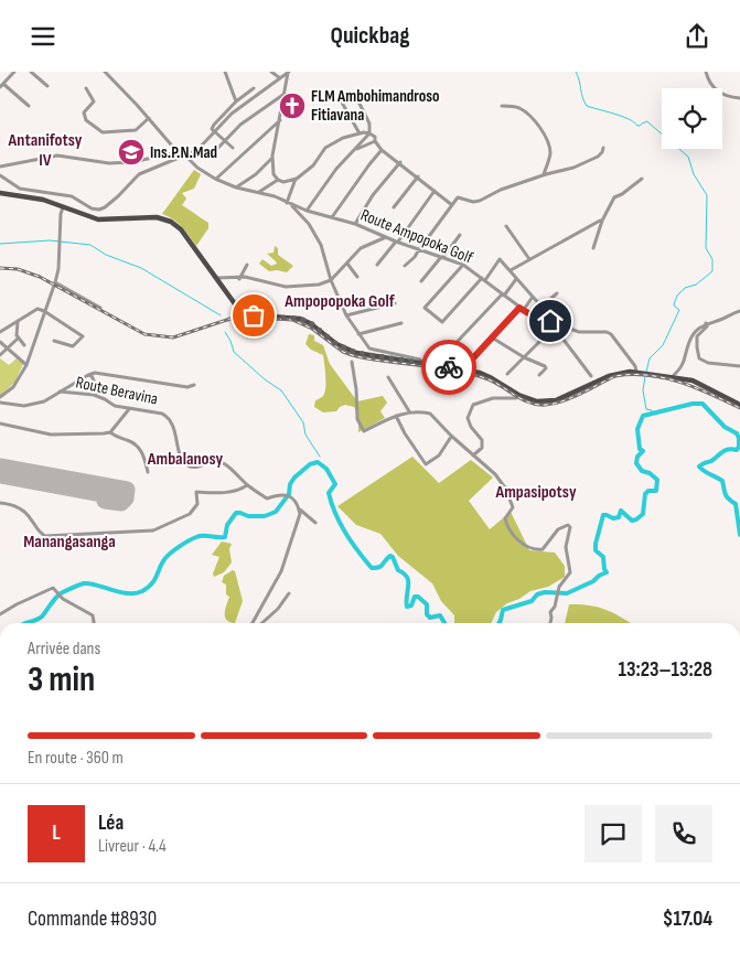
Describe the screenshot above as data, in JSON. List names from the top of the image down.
{
  "streets": {
    "street": ["Route Ampopoka Golf", "Route Beravina"]
  },
  "districts": [
    "Antanifotsy IV",
    "Ampopopoka Golf",
    "Ambalanosy",
    "Ampasipotsy",
    "Manangasanga"
  ],
  "places": {
    "church": ["FLM Ambohimandroso Fitiavana"],
    "school or university": ["Ins.P.N.Mad"]
  },
  "page": {
    "header": "Quickbag",
    "heading": ["3 min", "Arrivée dans", "13:23–13:28"],
    "panel": [
      "Léa",
      "Livreur · 4.4",
      "Commande #8930",
      "$17.04"
    ],
    "bar": "En route · 360 m",
    "round": "L"
  }
}
